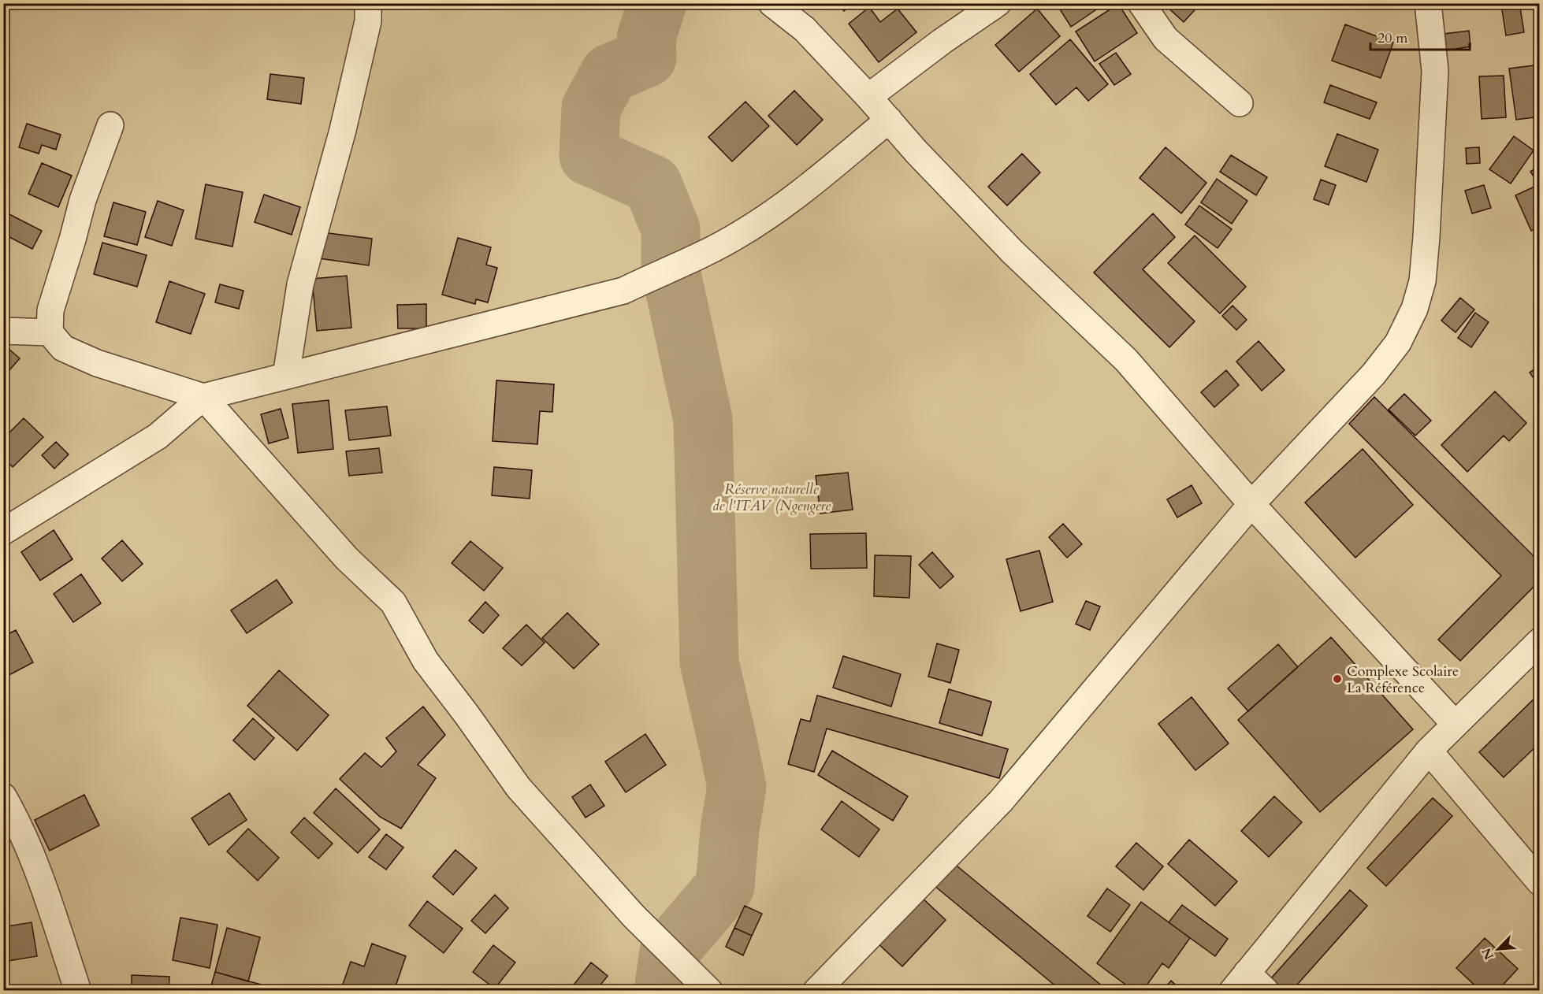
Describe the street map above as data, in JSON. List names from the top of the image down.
{
  "parks": ["Réserve naturelle de l'ITAV (Ngengere"],
  "places": ["Complexe Scolaire La Référence"],
  "scale_bar": "20 m",
  "north": "bottom left"
}
